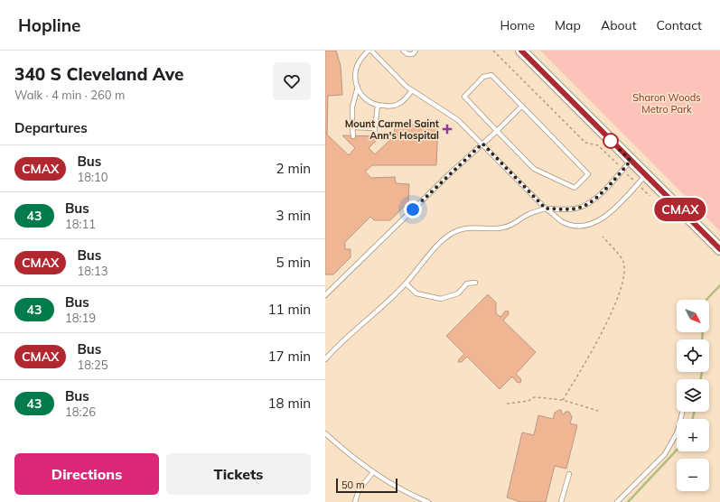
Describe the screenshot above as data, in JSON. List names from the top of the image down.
{
  "parks": ["Sharon Woods Metro Park"],
  "places": {
    "health": ["Mount Carmel Saint Ann's Hospital"]
  },
  "lines": ["bus line CMAX"],
  "scale_bar": "50 m",
  "north": "bottom right",
  "page": {
    "header": "Hopline",
    "nav": [
      "Home",
      "Map",
      "About",
      "Contact"
    ],
    "heading": [
      ["340 S Cleveland Ave", "Walk · 4 min · 260 m"],
      "Departures"
    ],
    "on_map": "CMAX",
    "list": [
      {
        "mark": "CMAX",
        "name": "Bus",
        "note": "18:10",
        "value": "2 min"
      },
      {
        "mark": "43",
        "name": "Bus",
        "note": "18:11",
        "value": "3 min"
      },
      {
        "mark": "CMAX",
        "name": "Bus",
        "note": "18:13",
        "value": "5 min"
      },
      {
        "mark": "43",
        "name": "Bus",
        "note": "18:19",
        "value": "11 min"
      },
      {
        "mark": "CMAX",
        "name": "Bus",
        "note": "18:25",
        "value": "17 min"
      },
      {
        "mark": "43",
        "name": "Bus",
        "note": "18:26",
        "value": "18 min"
      }
    ],
    "map_buttons": ["+", "−"],
    "buttons": ["Directions", "Tickets"],
    "scale": "50 m"
  }
}
